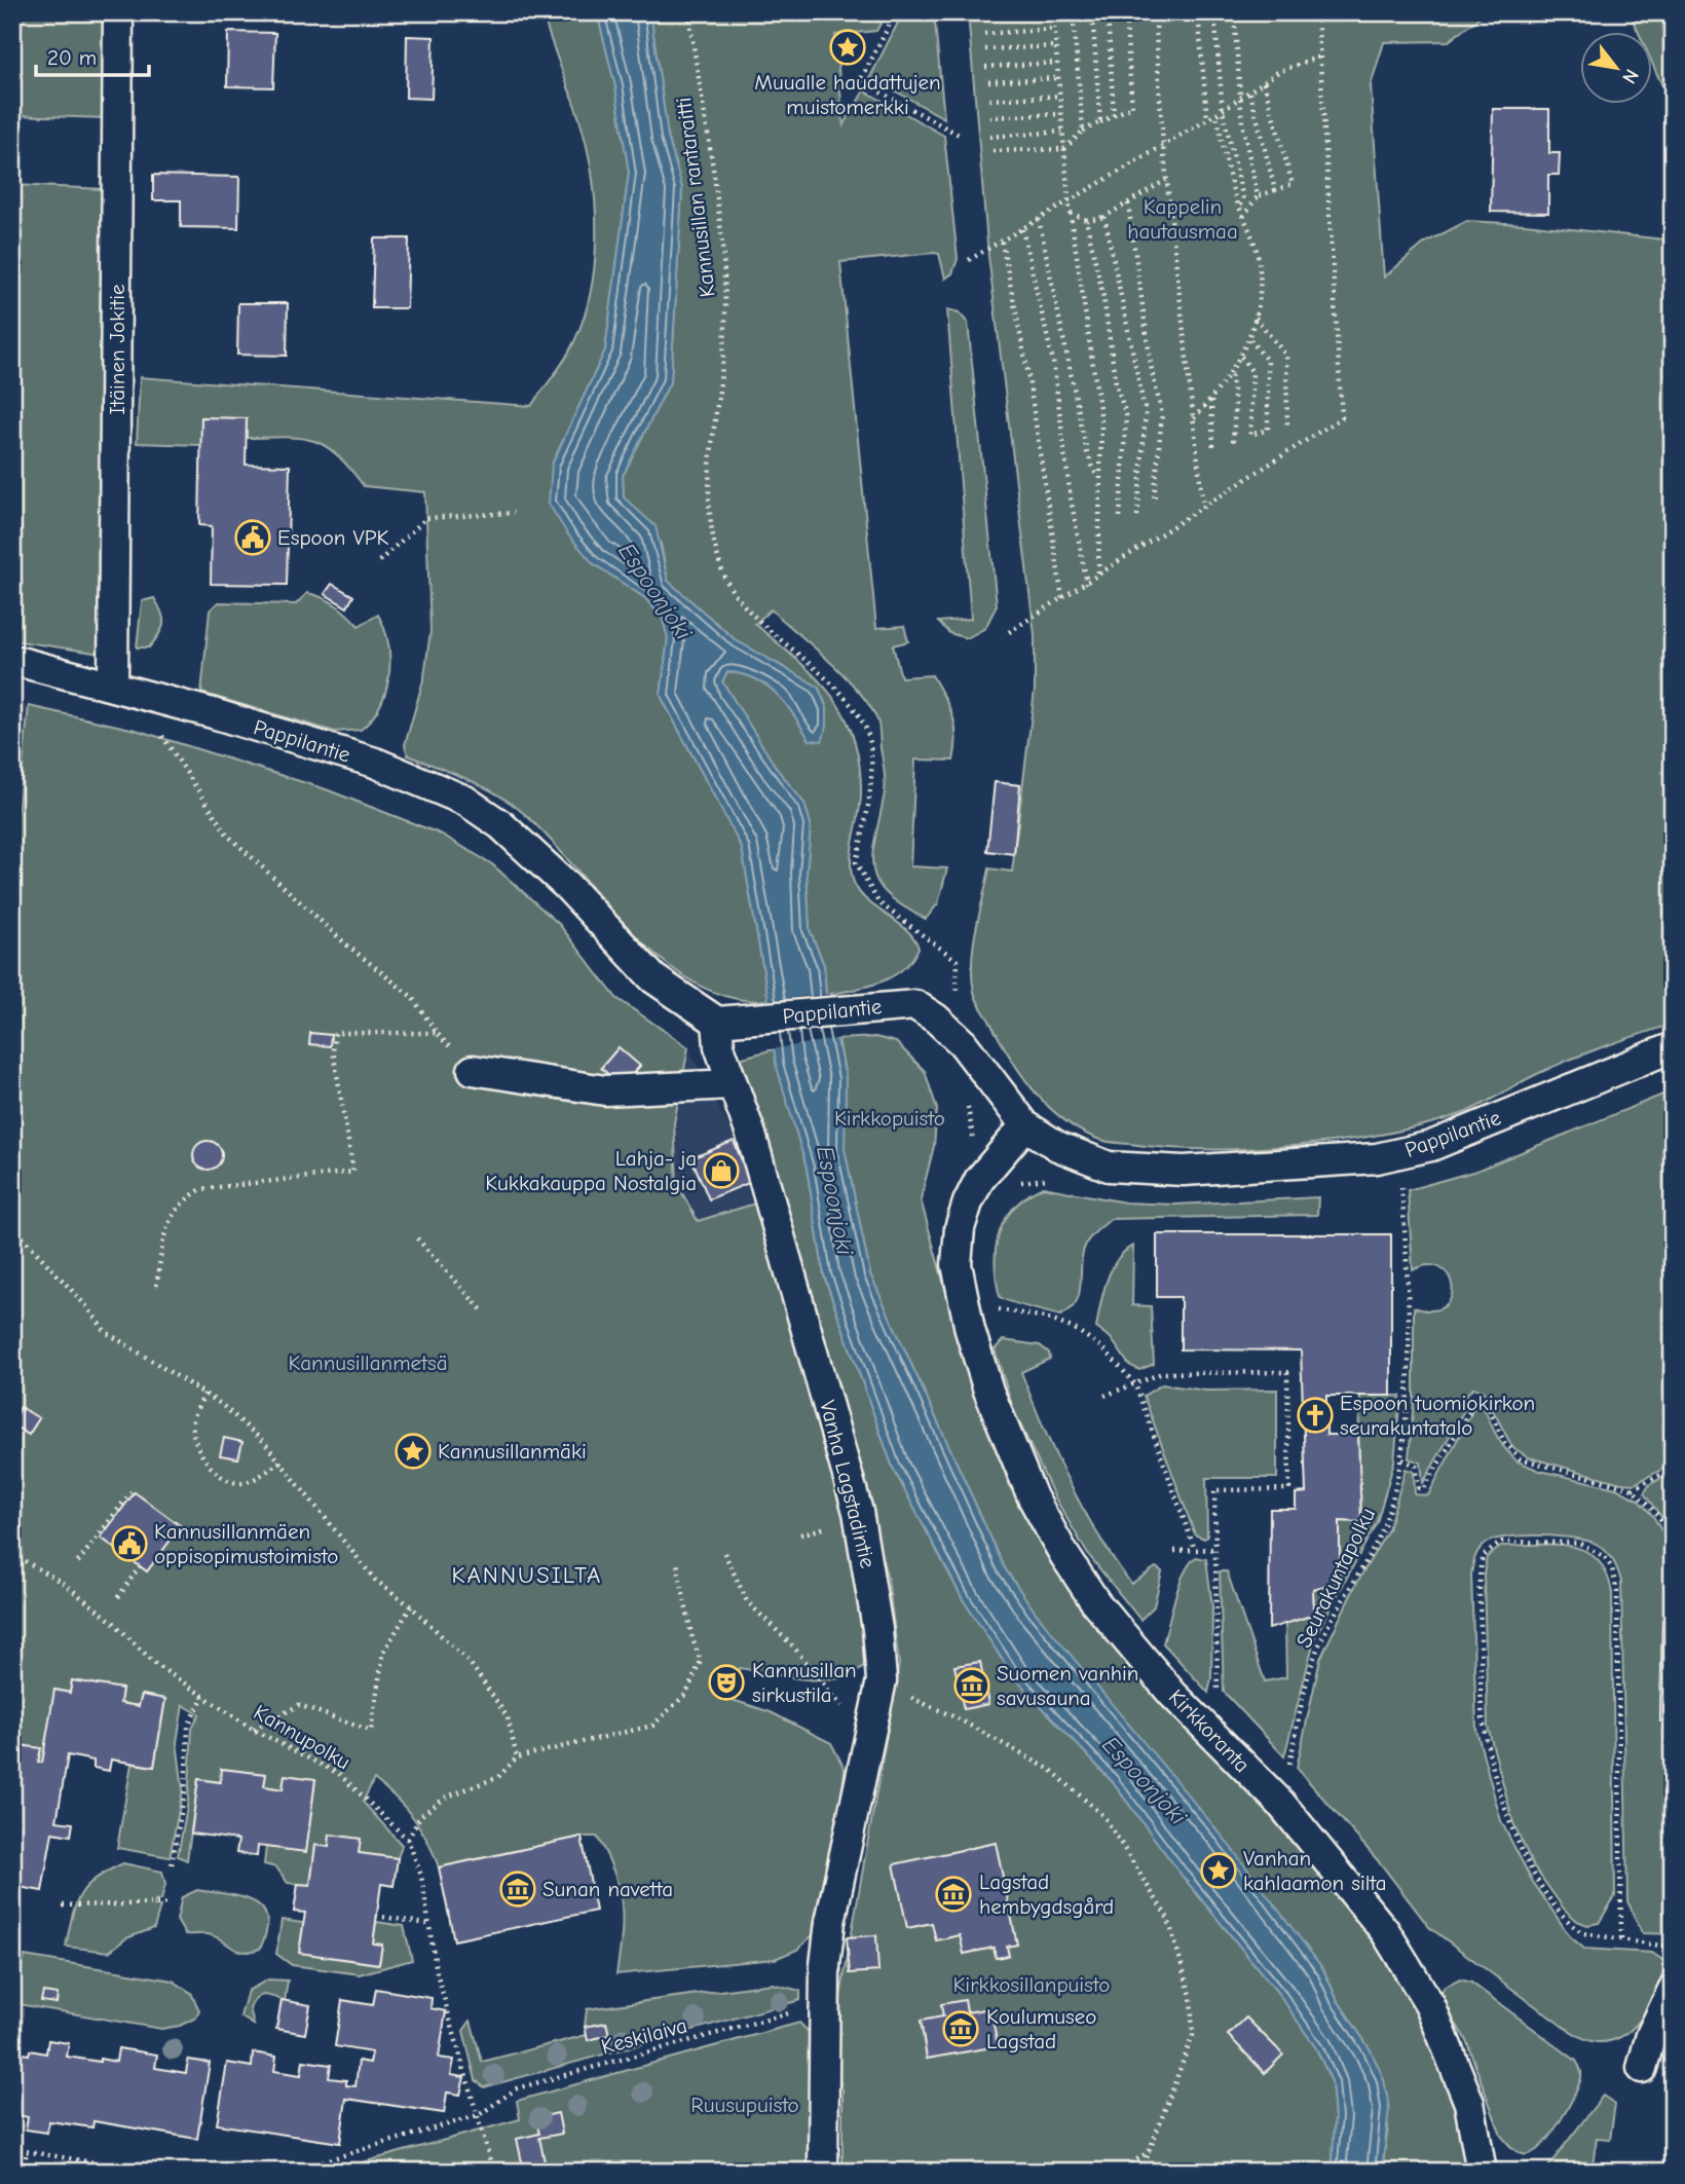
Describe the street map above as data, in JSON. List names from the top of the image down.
{
  "streets": {
    "street": [
      "Itäinen Jokitie",
      "Pappilantie",
      "Vanha Lagstadintie",
      "Kirkkoranta"
    ],
    "path": [
      "Kannusillan rantaraitti",
      "Seurakuntapolku",
      "Kannupolku",
      "Keskilaiva"
    ]
  },
  "crossings": [
    ["Itäinen Jokitie", "Pappilantie"],
    ["Pappilantie", "Vanha Lagstadintie"],
    ["Pappilantie", "Kirkkoranta"],
    ["Vanha Lagstadintie", "Keskilaiva"],
    ["Kannupolku", "Keskilaiva"]
  ],
  "districts": ["KANNUSILTA"],
  "water": ["Espoonjoki"],
  "parks": [
    "Kappelin hautausmaa",
    "Kirkkopuisto",
    "Kannusillanmetsä",
    "Kirkkosillanpuisto",
    "Ruusupuisto"
  ],
  "places": {
    "place": ["Muualle haudattujen muistomerkki", "Kannusillanmäki", "Vanhan kahlaamon silta"],
    "public building": ["Espoon VPK", "Kannusillanmäen oppisopimustoimisto"],
    "shop": ["Lahja- ja Kukkakauppa Nostalgia"],
    "church": ["Espoon tuomiokirkon seurakuntatalo"],
    "theatre": ["Kannusillan sirkustila"],
    "museum": [
      "Suomen vanhin savusauna",
      "Sunan navetta",
      "Lagstad hembygdsgård",
      "Koulumuseo Lagstad"
    ]
  },
  "scale_bar": "20 m",
  "north": "bottom right"
}
